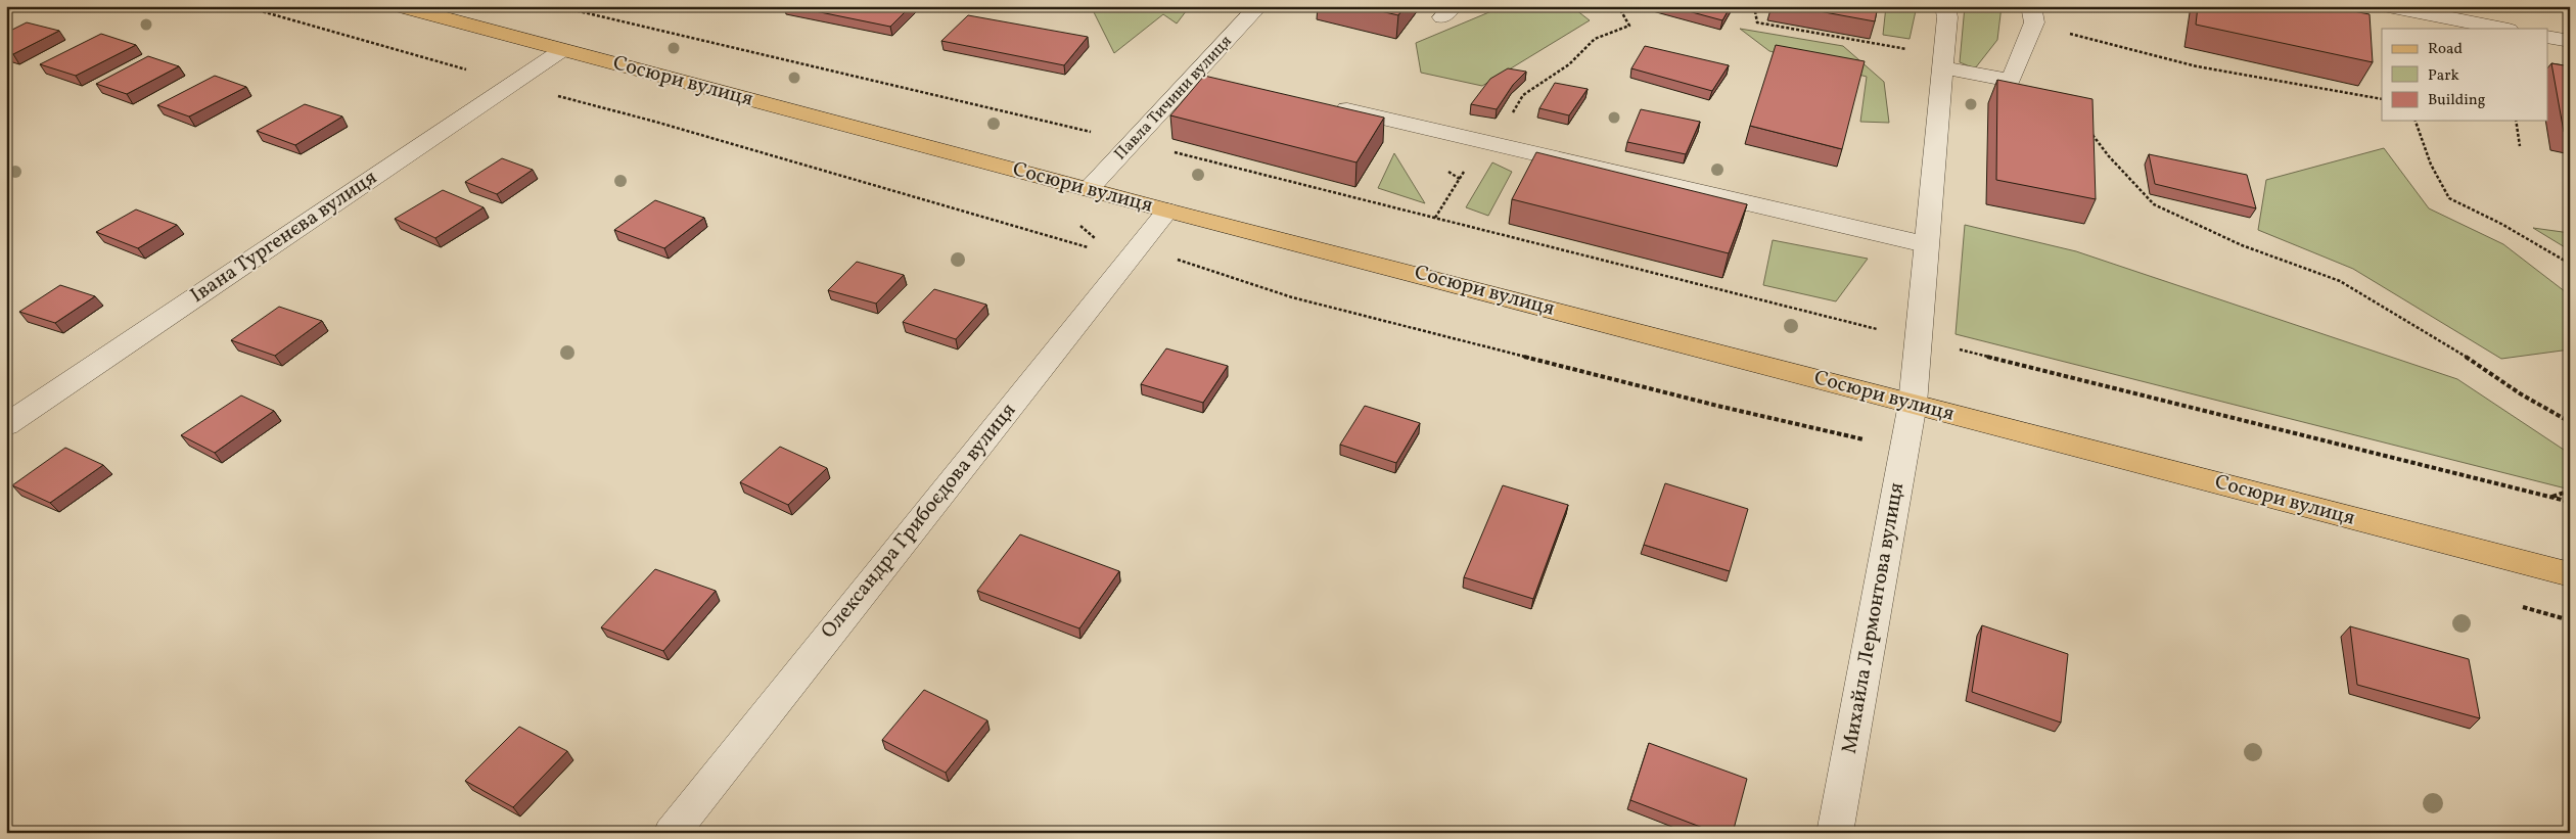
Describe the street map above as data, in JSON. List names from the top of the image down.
{
  "streets": {
    "main road": ["Сосюри вулиця"],
    "street": [
      "Павла Тичини вулиця",
      "Івана Тургенєва вулиця",
      "Олександра Грибоєдова вулиця",
      "Михайла Лермонтова вулиця"
    ]
  },
  "crossings": [
    ["Сосюри вулиця", "Павла Тичини вулиця"],
    ["Сосюри вулиця", "Івана Тургенєва вулиця"],
    ["Сосюри вулиця", "Олександра Грибоєдова вулиця"],
    ["Сосюри вулиця", "Михайла Лермонтова вулиця"]
  ],
  "legend": ["Road", "Park", "Building"]
}
